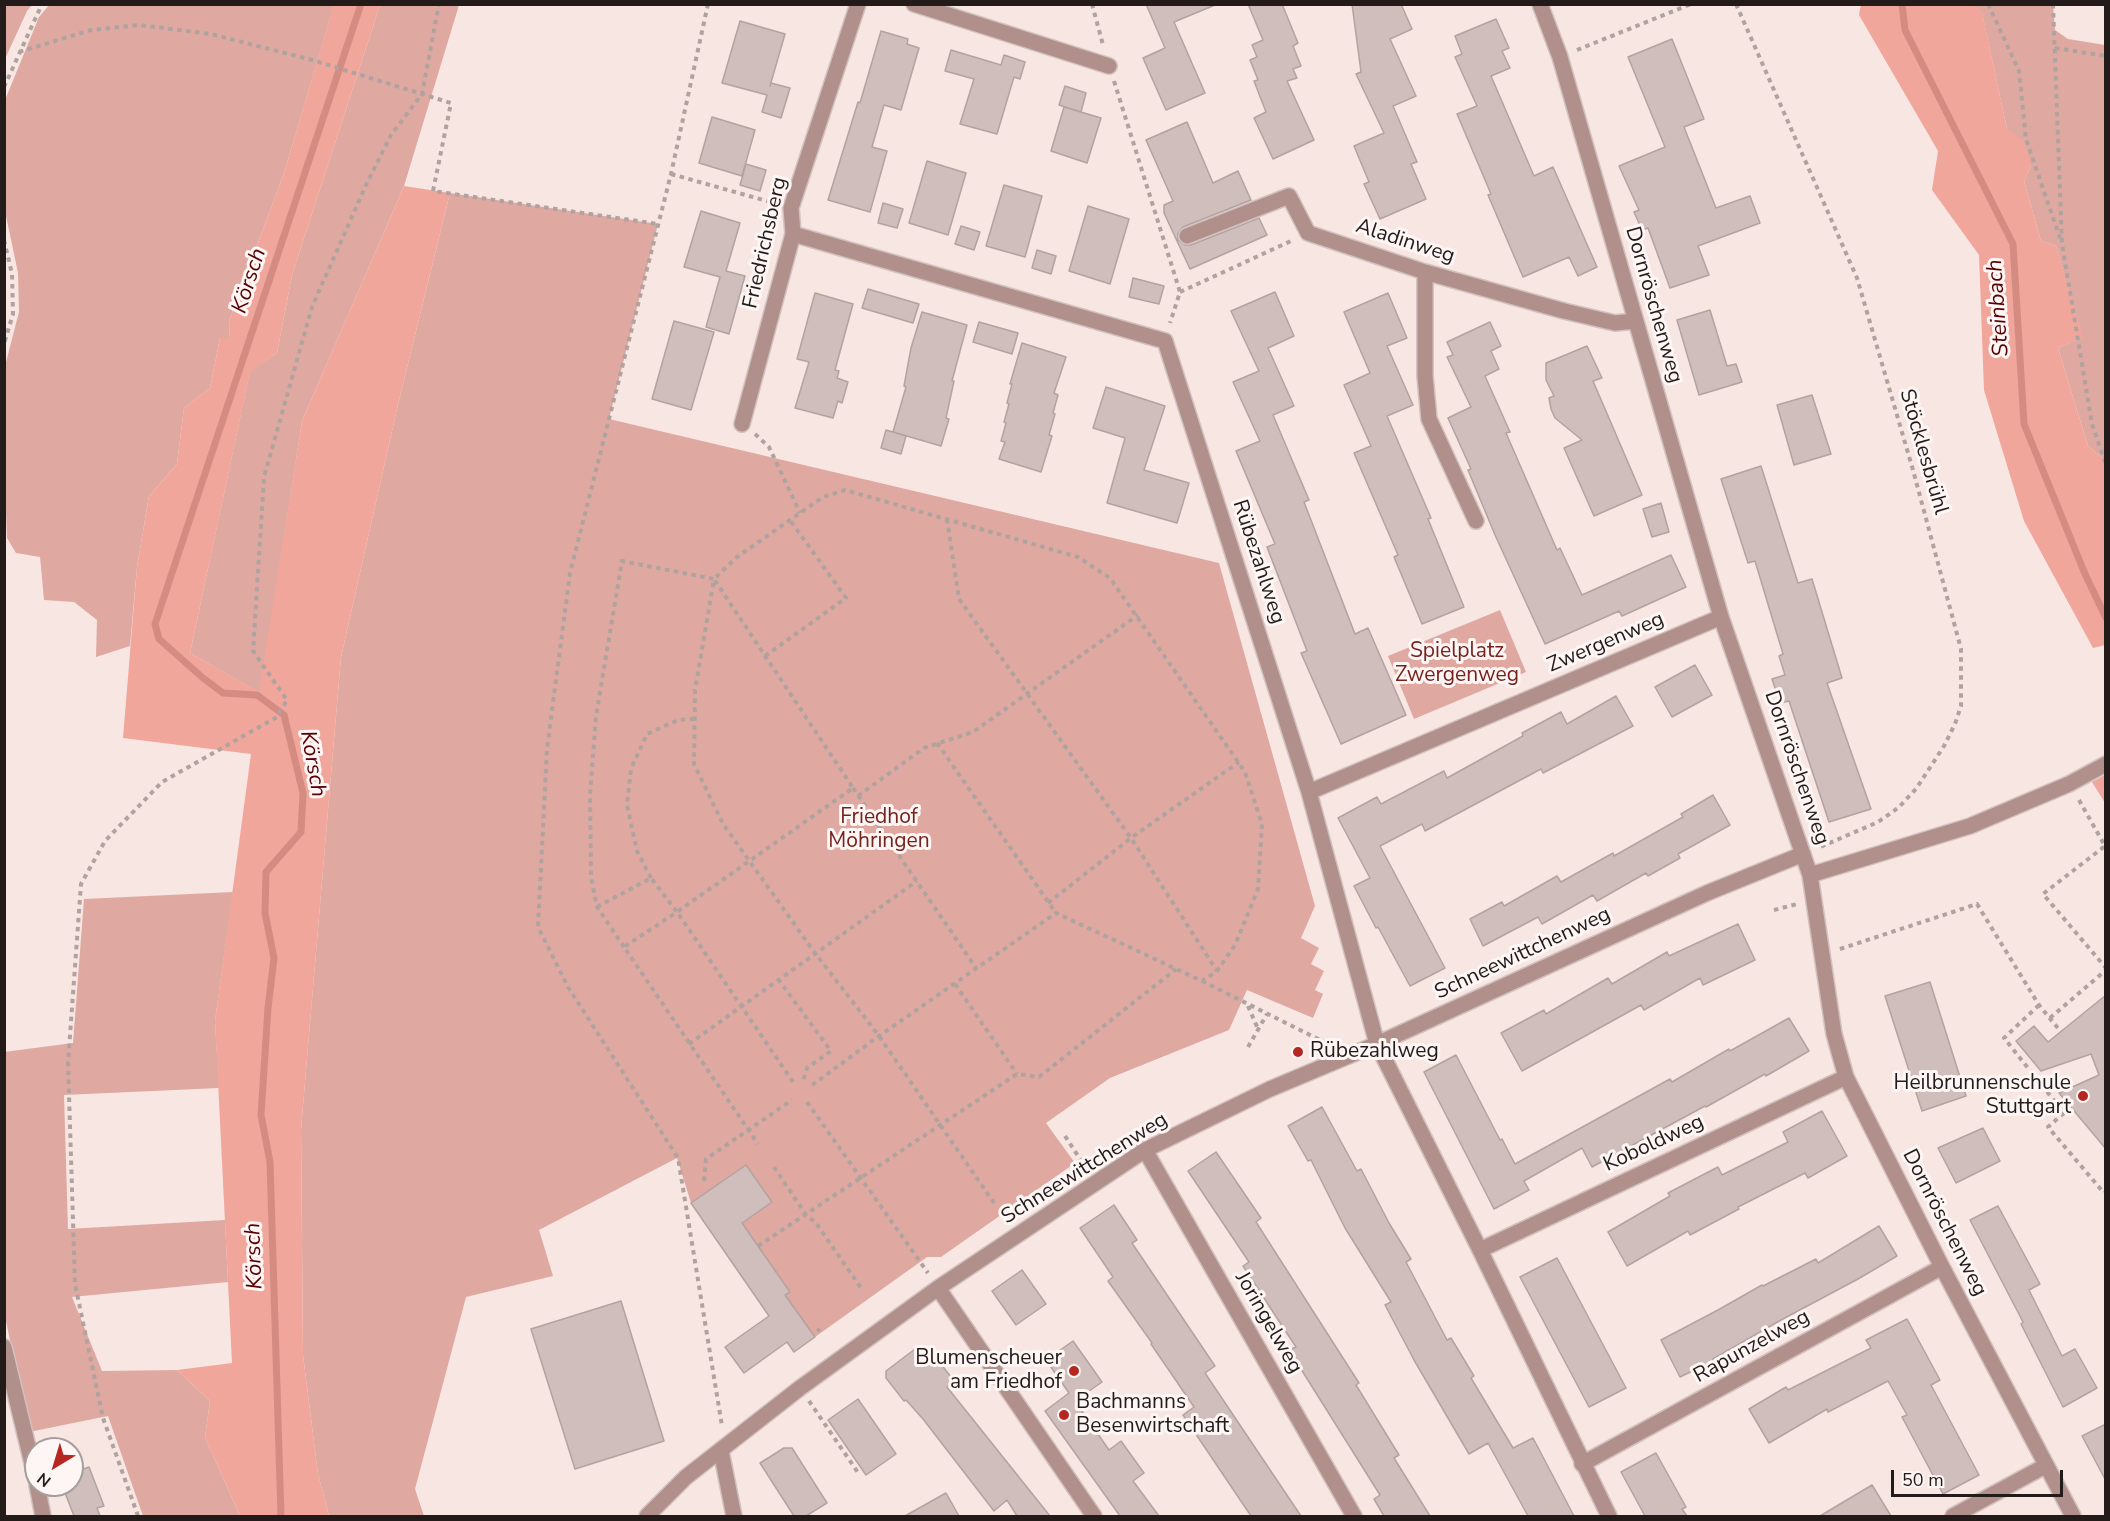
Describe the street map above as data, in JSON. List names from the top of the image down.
{
  "streets": {
    "street": [
      "Aladinweg",
      "Friedrichsberg",
      "Dornröschenweg",
      "Rübezahlweg",
      "Zwergenweg",
      "Schneewittchenweg",
      "Koboldweg",
      "Joringelweg",
      "Rapunzelweg"
    ],
    "path": ["Stöcklesbrühl"]
  },
  "crossings": [
    ["Aladinweg", "Dornröschenweg"],
    ["Dornröschenweg", "Stöcklesbrühl"],
    ["Dornröschenweg", "Zwergenweg"],
    ["Dornröschenweg", "Schneewittchenweg"],
    ["Dornröschenweg", "Koboldweg"],
    ["Dornröschenweg", "Rapunzelweg"],
    ["Stöcklesbrühl", "Schneewittchenweg"],
    ["Rübezahlweg", "Zwergenweg"],
    ["Rübezahlweg", "Schneewittchenweg"],
    ["Rübezahlweg", "Koboldweg"],
    ["Rübezahlweg", "Rapunzelweg"],
    ["Schneewittchenweg", "Joringelweg"]
  ],
  "water": ["Körsch", "Steinbach"],
  "parks": ["Spielplatz Zwergenweg", "Friedhof Möhringen"],
  "places": [
    "Rübezahlweg",
    "Heilbrunnenschule Stuttgart",
    "Blumenscheuer am Friedhof",
    "Bachmanns Besenwirtschaft"
  ],
  "scale_bar": "50 m",
  "north": "bottom left"
}
